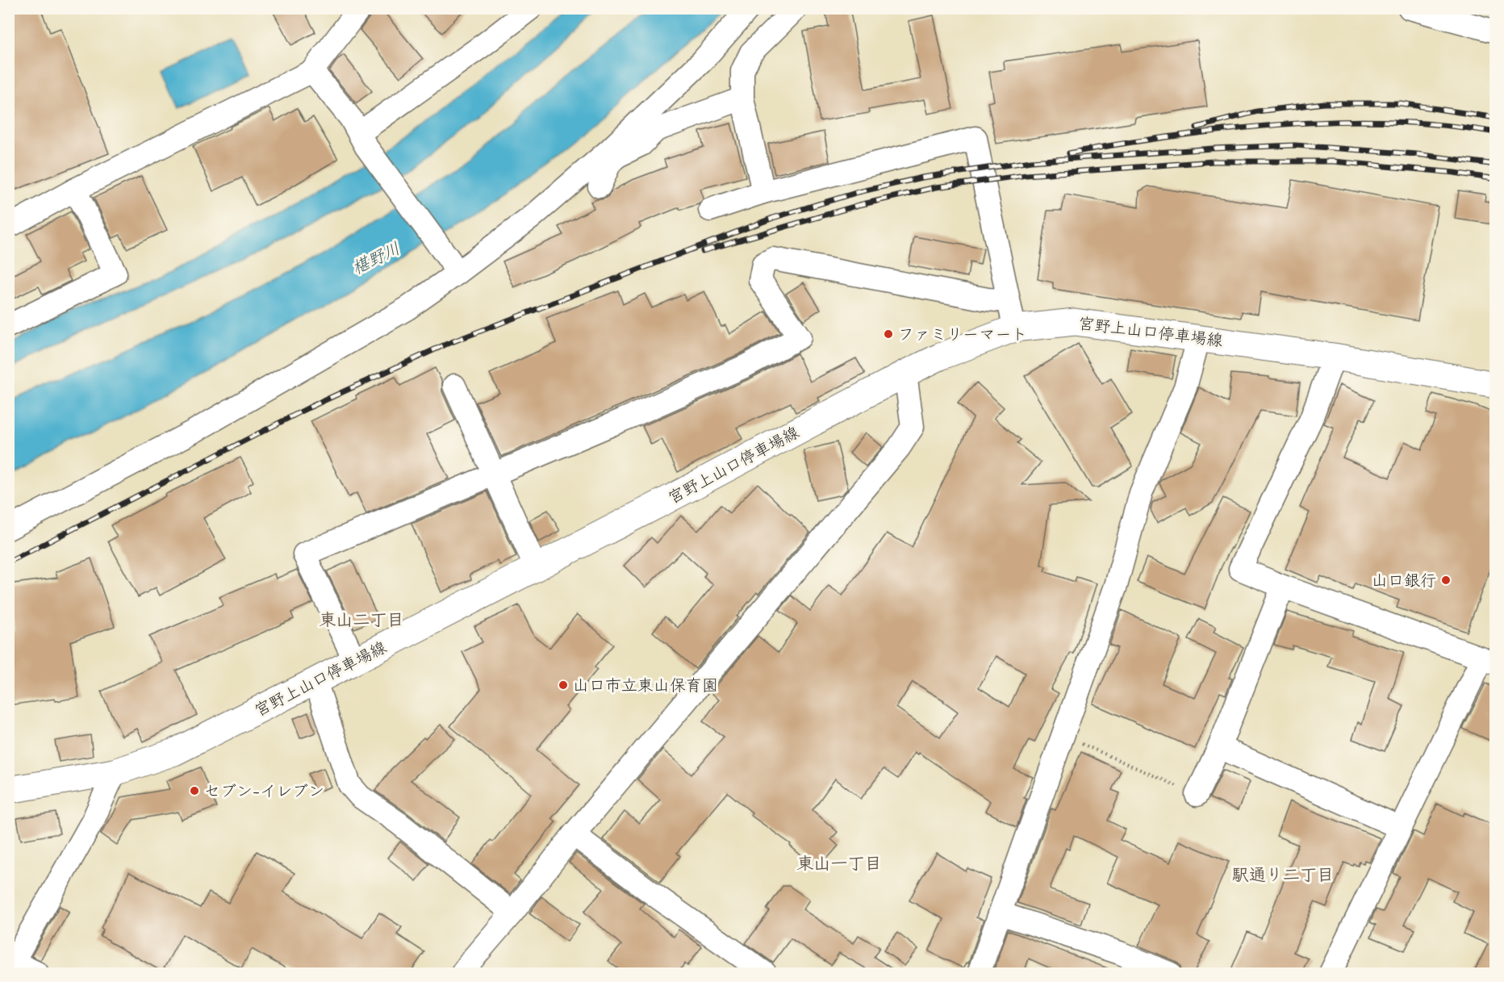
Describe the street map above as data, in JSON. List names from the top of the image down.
{
  "streets": {
    "main road": ["宮野上山口停車場線"]
  },
  "districts": ["東山二丁目", "東山一丁目", "駅通り二丁目"],
  "water": ["椹野川"],
  "places": [
    "ファミリーマート",
    "山口銀行",
    "山口市立東山保育園",
    "セブン-イレブン"
  ]
}
